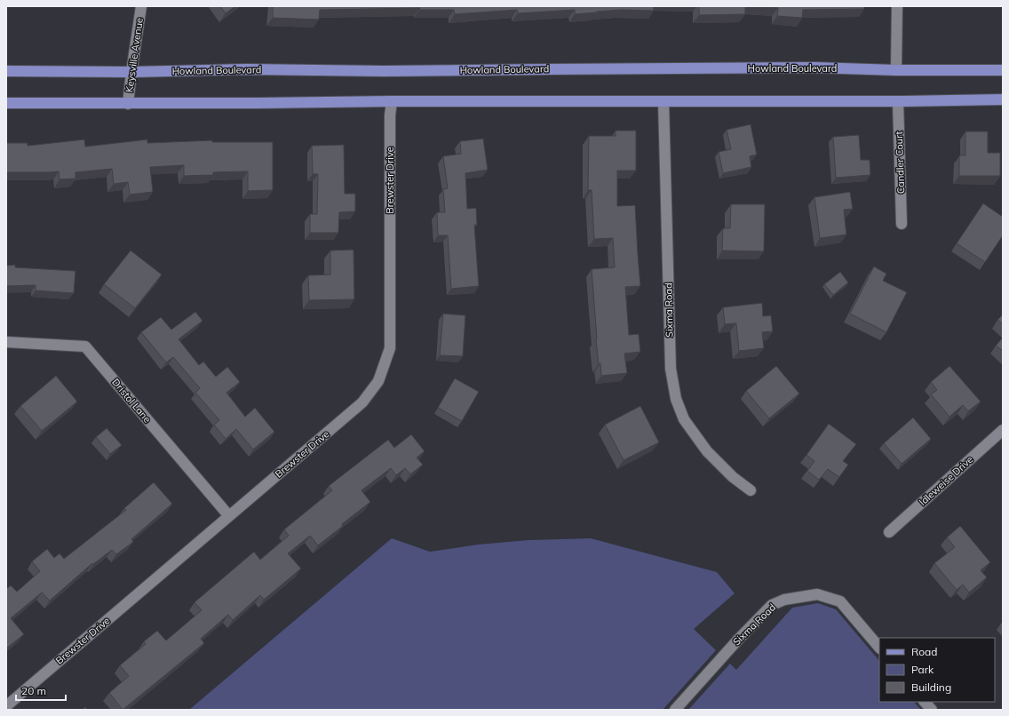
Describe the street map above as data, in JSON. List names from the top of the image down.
{
  "streets": {
    "main road": ["Howland Boulevard"],
    "street": [
      "Keysville Avenue",
      "Candler Court",
      "Brewster Drive",
      "Sixma Road",
      "Dristol Lane",
      "Idleweise Drive"
    ]
  },
  "crossings": [
    ["Keysville Avenue", "Howland Boulevard"],
    ["Brewster Drive", "Dristol Lane"]
  ],
  "legend": ["Road", "Park", "Building"],
  "scale_bar": "20 m"
}
